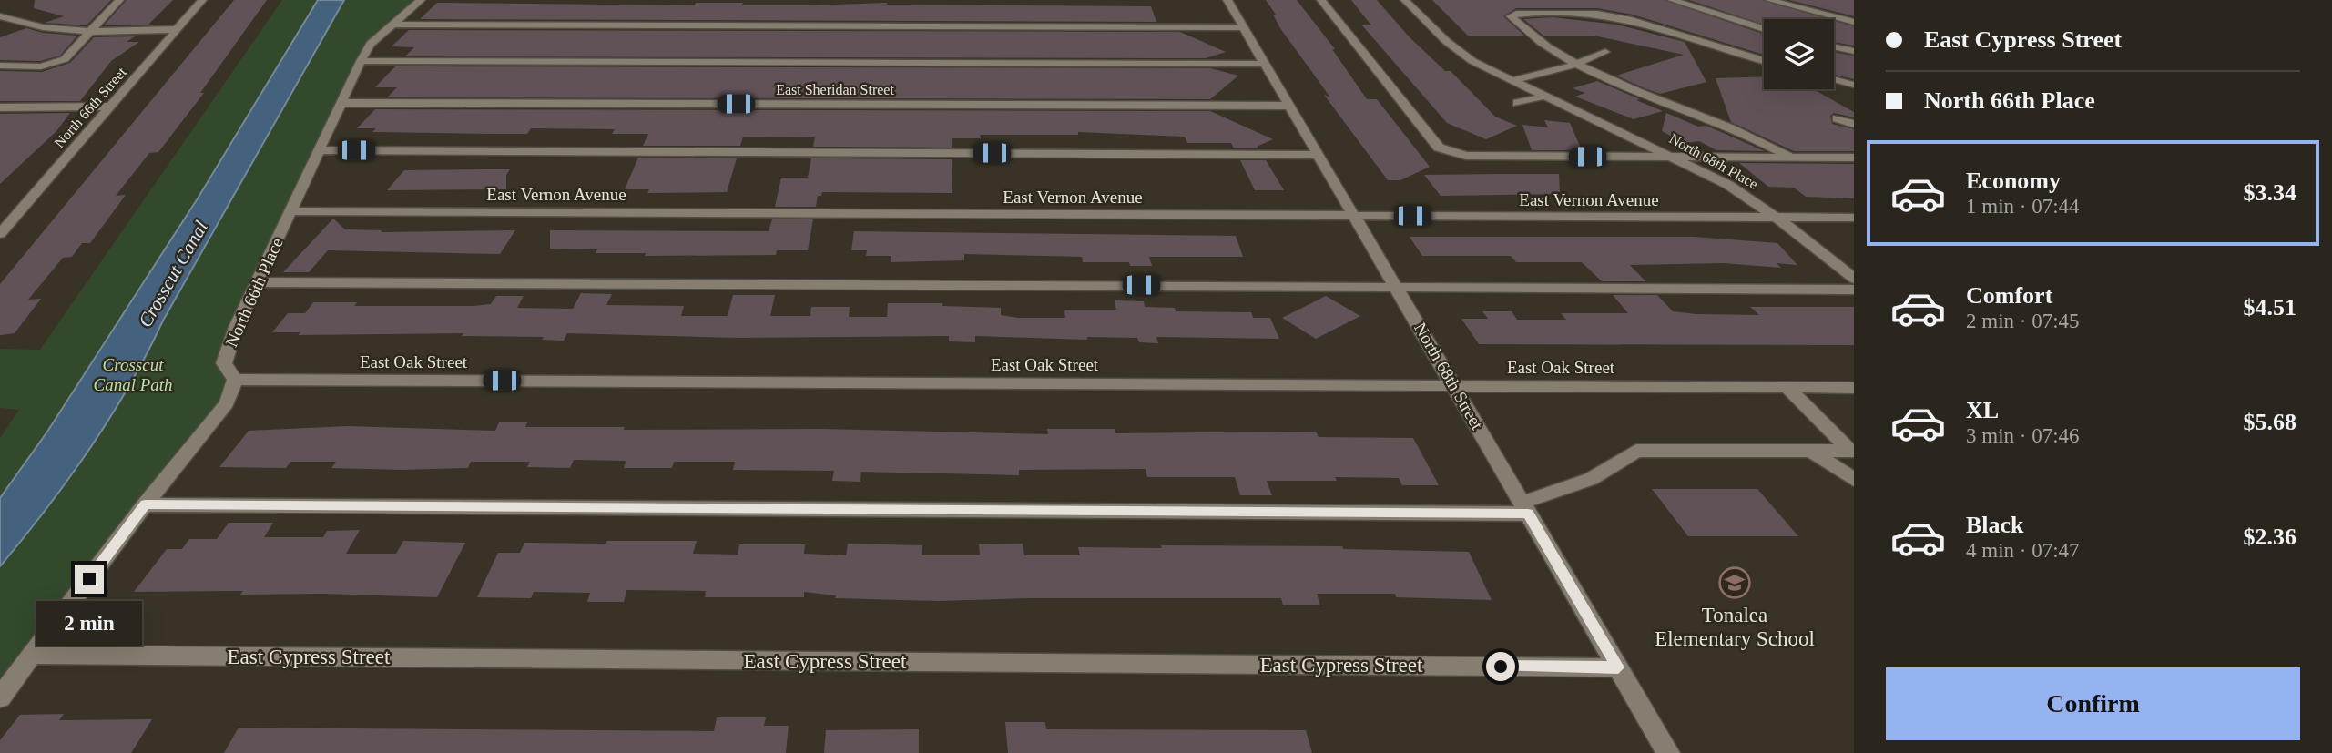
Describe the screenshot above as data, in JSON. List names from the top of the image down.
{
  "streets": {
    "street": [
      "East Sheridan Street",
      "North 66th Street",
      "North 68th Place",
      "East Vernon Avenue",
      "North 66th Place",
      "East Oak Street",
      "North 68th Street",
      "East Cypress Street"
    ]
  },
  "crossings": [
    ["East Sheridan Street", "North 66th Place"],
    ["East Sheridan Street", "North 68th Street"],
    ["North 68th Place", "East Vernon Avenue"],
    ["East Vernon Avenue", "North 66th Place"],
    ["East Vernon Avenue", "North 68th Street"],
    ["North 66th Place", "East Oak Street"],
    ["East Oak Street", "North 68th Street"],
    ["North 68th Street", "East Cypress Street"]
  ],
  "water": ["Crosscut Canal"],
  "parks": ["Crosscut Canal Path"],
  "places": {
    "school or university": ["Tonalea Elementary School"]
  },
  "page": {
    "banner": ["East Cypress Street", "North 66th Place"],
    "list": [
      {
        "name": "Economy",
        "note": "1 min · 07:44",
        "value": "$3.34"
      },
      {
        "name": "Comfort",
        "note": "2 min · 07:45",
        "value": "$4.51"
      },
      {
        "name": "XL",
        "note": "3 min · 07:46",
        "value": "$5.68"
      },
      {
        "name": "Black",
        "note": "4 min · 07:47",
        "value": "$2.36"
      }
    ],
    "bubble": "2 min",
    "buttons": "Confirm"
  }
}
